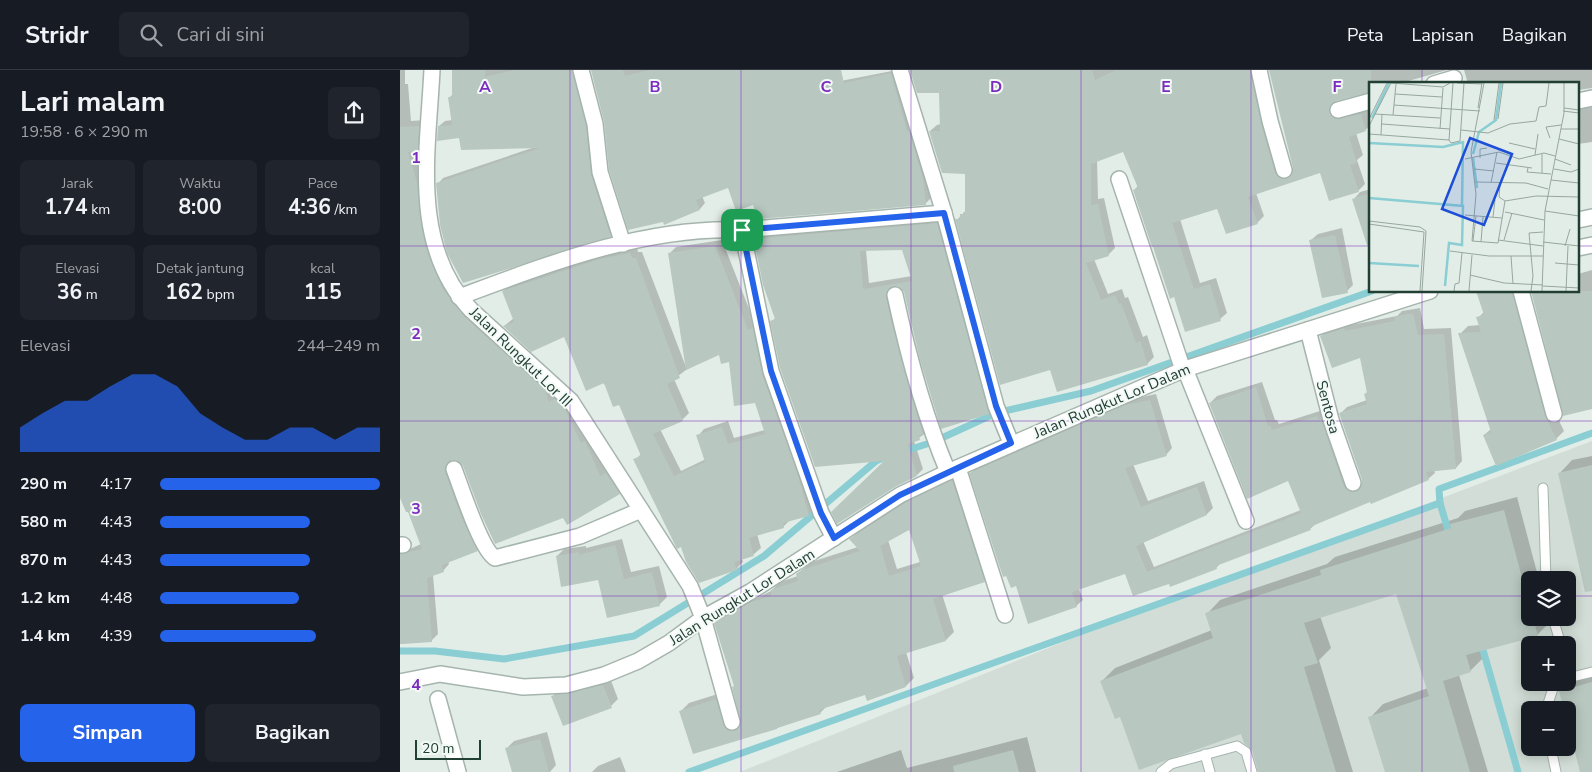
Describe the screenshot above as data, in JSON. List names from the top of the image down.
{
  "streets": {
    "street": ["Jalan Rungkut Lor III", "Jalan Rungkut Lor Dalam", "Sentosa"]
  },
  "crossings": [
    ["Jalan Rungkut Lor III", "Jalan Rungkut Lor Dalam"],
    ["Jalan Rungkut Lor Dalam", "Sentosa"]
  ],
  "scale_bar": "20 m",
  "page": {
    "header": "Stridr",
    "search": "Cari di sini",
    "nav": ["Peta", "Lapisan", "Bagikan"],
    "heading": ["Lari malam", "19:58 · 6 × 290 m"],
    "stats": [
      ["Jarak", "1.74 km"],
      ["Waktu", "8:00"],
      ["Pace", "4:36 /km"],
      ["Elevasi", "36 m"],
      ["Detak jantung", "162 bpm"],
      ["kcal", "115"]
    ],
    "chart": ["Elevasi", "244–249 m"],
    "list": [
      {
        "name": "290 m",
        "note": "4:17"
      },
      {
        "name": "580 m",
        "note": "4:43"
      },
      {
        "name": "870 m",
        "note": "4:43"
      },
      {
        "name": "1.2 km",
        "note": "4:48"
      },
      {
        "name": "1.4 km",
        "note": "4:39"
      }
    ],
    "map_buttons": ["+", "−"],
    "buttons": ["Simpan", "Bagikan"],
    "scale": "20 m"
  },
  "grid": {
    "columns": [
      "A",
      "B",
      "C",
      "D",
      "E",
      "F"
    ],
    "rows": [
      "1",
      "2",
      "3",
      "4"
    ]
  }
}
